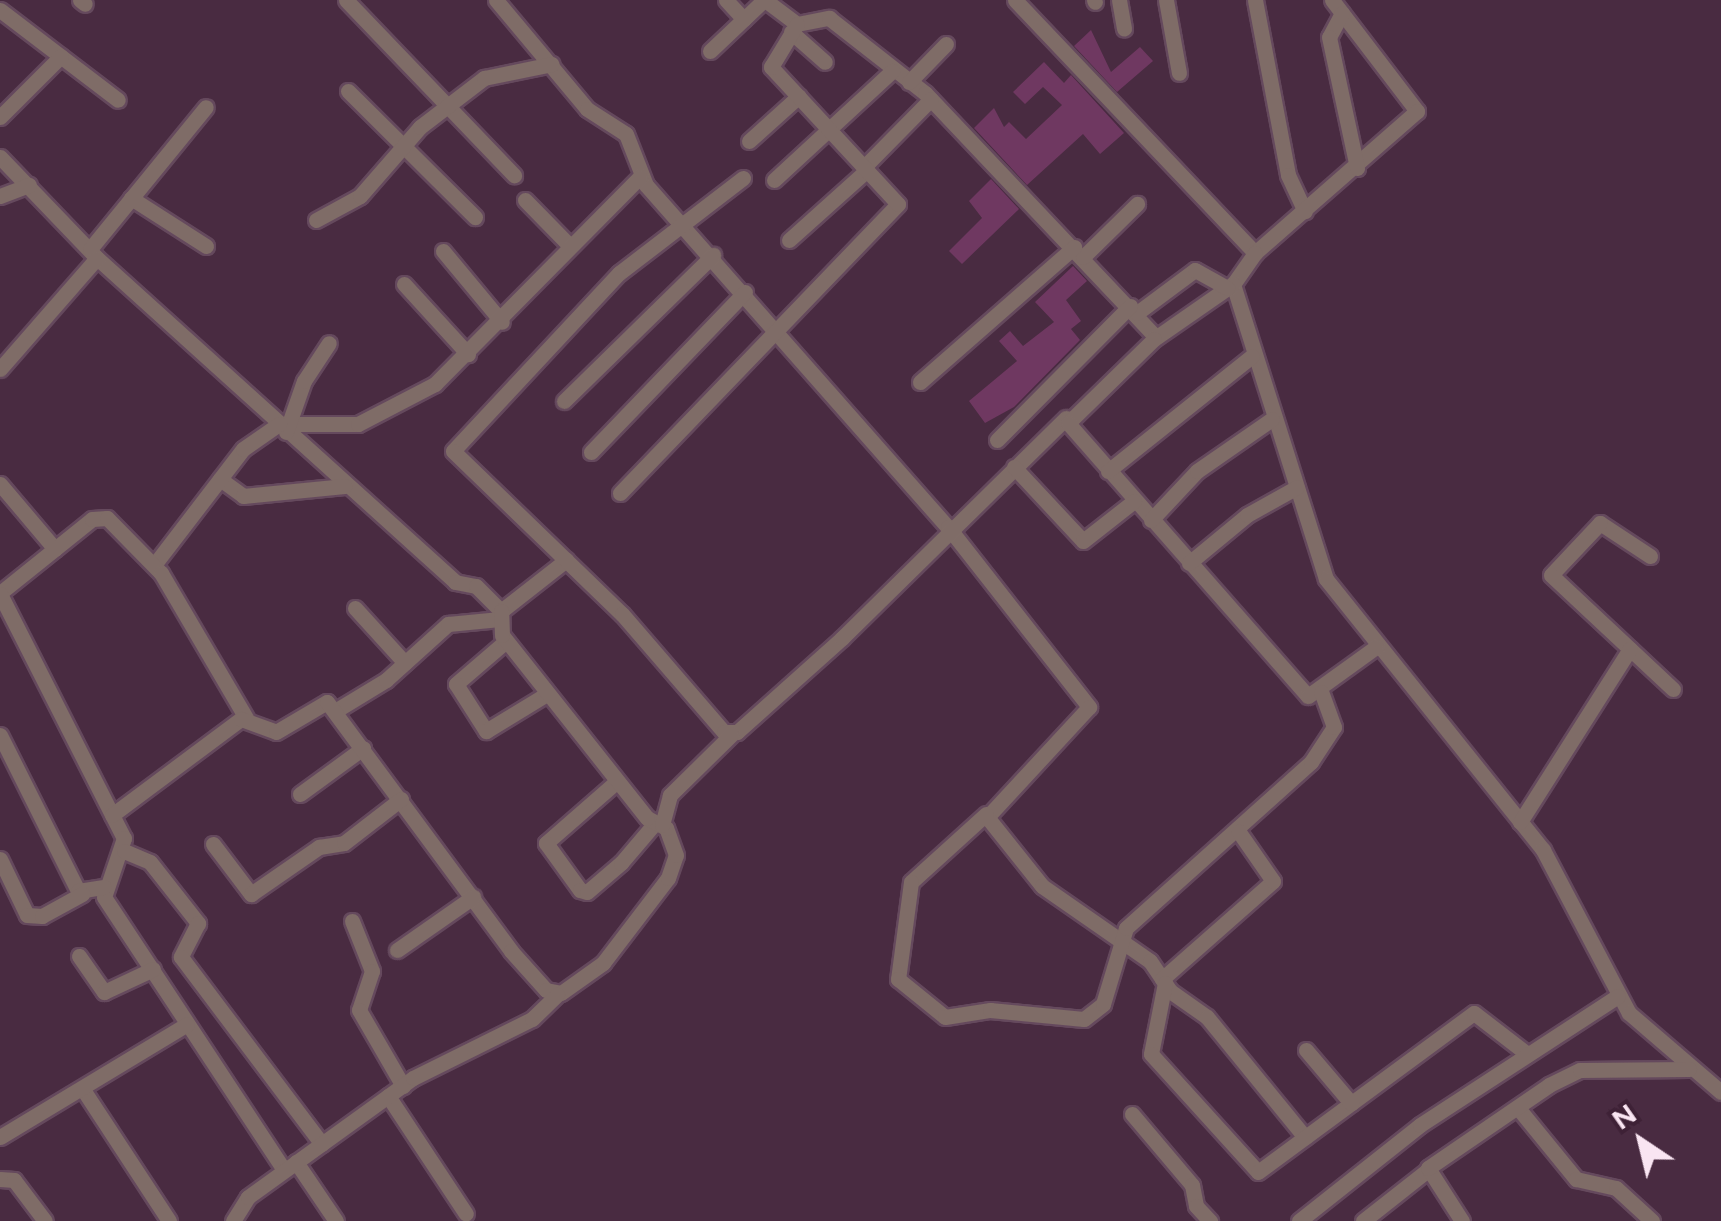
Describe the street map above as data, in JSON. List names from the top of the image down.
{
  "north": "top left"
}
